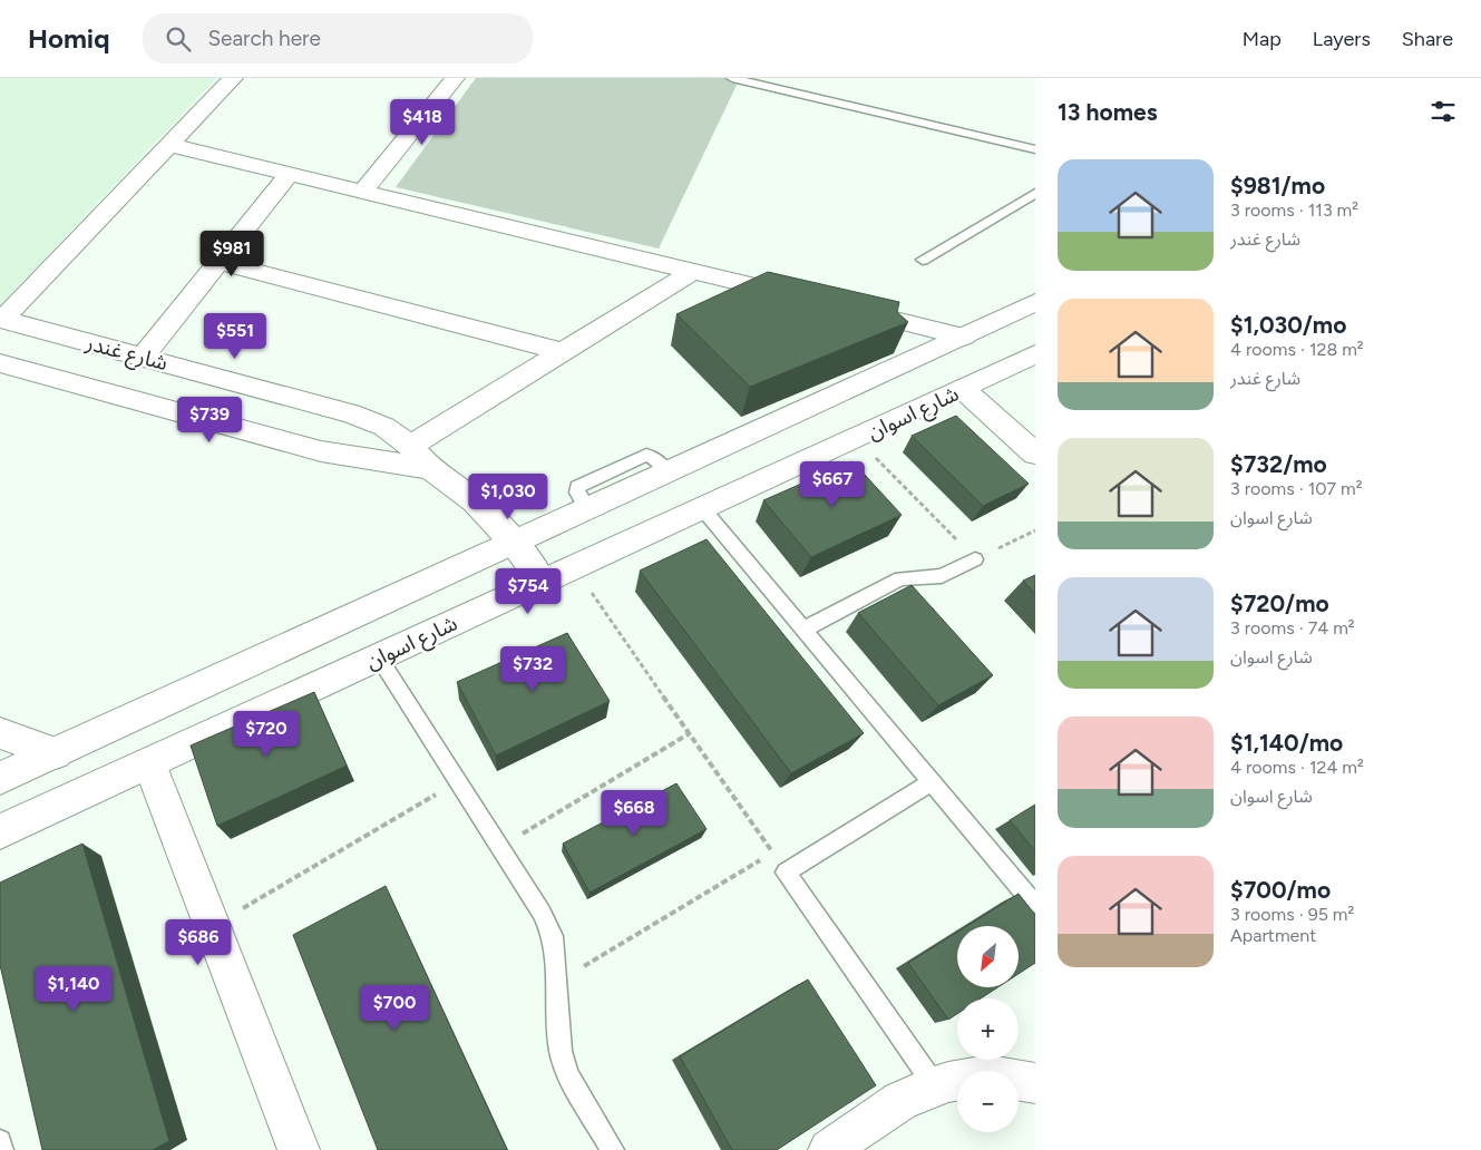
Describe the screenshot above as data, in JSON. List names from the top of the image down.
{
  "streets": {
    "street": ["شارع غندر", "شارع اسوان"]
  },
  "crossings": [
    ["شارع غندر", "شارع اسوان"]
  ],
  "north": "bottom left",
  "page": {
    "header": "Homiq",
    "search": "Search here",
    "nav": ["Map", "Layers", "Share"],
    "heading": "13 homes",
    "price": [
      "$418",
      "$981",
      "$551",
      "$739",
      "$667",
      "$1,030",
      "$754",
      "$732",
      "$720",
      "$668",
      "$686",
      "$1,140",
      "$700"
    ],
    "list": [
      {
        "name": "$981/mo",
        "note": "3 rooms · 113 m² · شارع غندر"
      },
      {
        "name": "$1,030/mo",
        "note": "4 rooms · 128 m² · شارع غندر"
      },
      {
        "name": "$732/mo",
        "note": "3 rooms · 107 m² · شارع اسوان"
      },
      {
        "name": "$720/mo",
        "note": "3 rooms · 74 m² · شارع اسوان"
      },
      {
        "name": "$1,140/mo",
        "note": "4 rooms · 124 m² · شارع اسوان"
      },
      {
        "name": "$700/mo",
        "note": "3 rooms · 95 m² · Apartment"
      }
    ],
    "map_buttons": ["+", "−"]
  }
}
